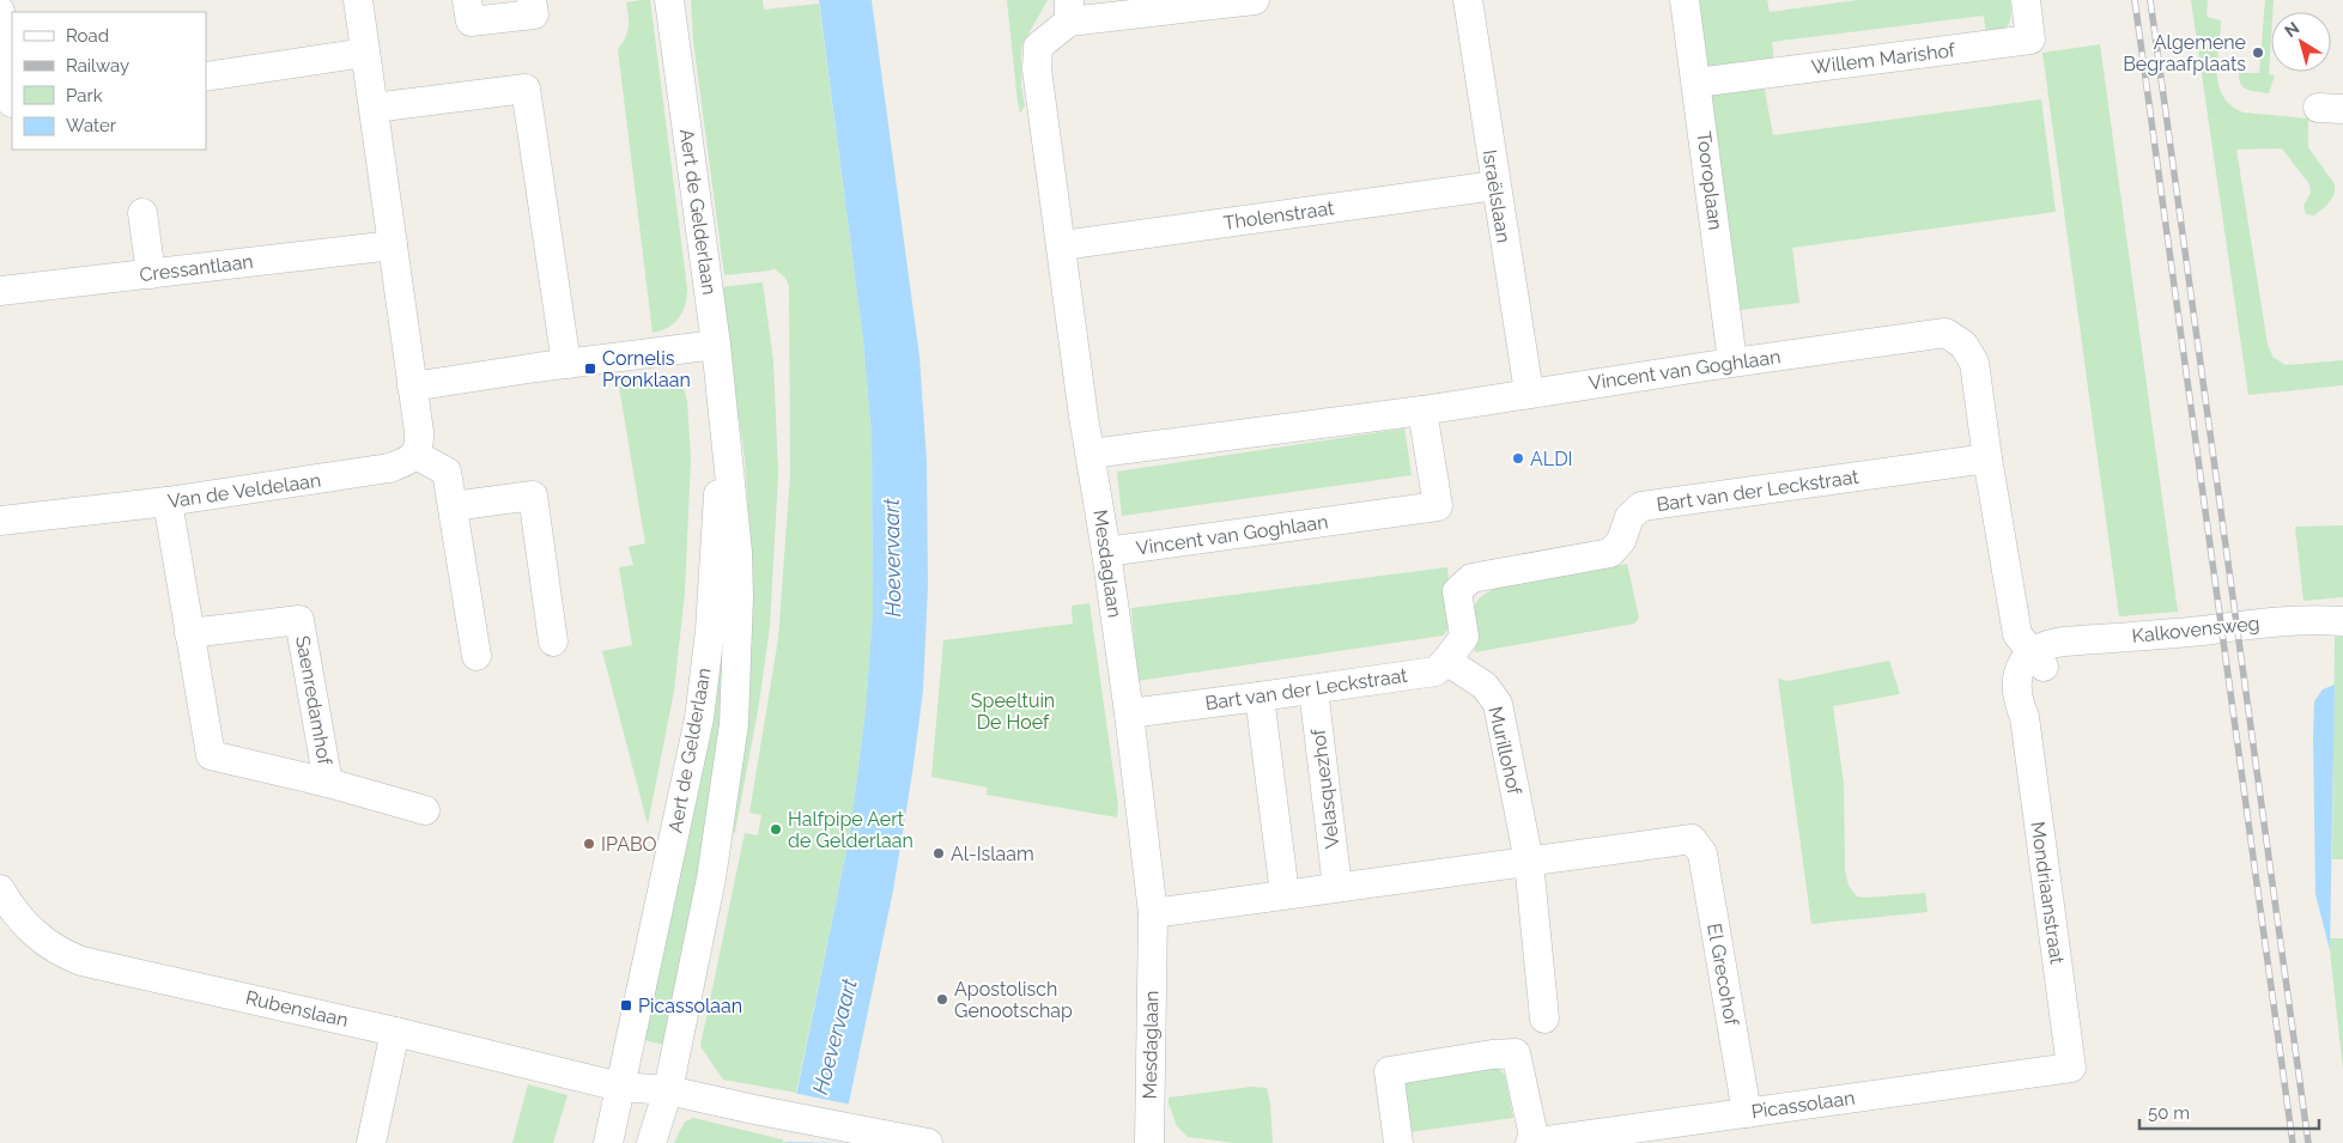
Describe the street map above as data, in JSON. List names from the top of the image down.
{
  "streets": {
    "street": [
      "Willem Marishof",
      "Tooroplaan",
      "Israëlslaan",
      "Aert de Gelderlaan",
      "Tholenstraat",
      "Cressantlaan",
      "Vincent van Goghlaan",
      "Van de Veldelaan",
      "Bart van der Leckstraat",
      "Mesdaglaan",
      "Kalkovensweg",
      "Saenredamhof",
      "Murillohof",
      "Velasquezhof",
      "Mondriaanstraat",
      "El Grecohof",
      "Rubenslaan",
      "Picassolaan"
    ]
  },
  "crossings": [
    ["Willem Marishof", "Tooroplaan"],
    ["Tooroplaan", "Vincent van Goghlaan"],
    ["Israëlslaan", "Tholenstraat"],
    ["Israëlslaan", "Vincent van Goghlaan"],
    ["Aert de Gelderlaan", "Rubenslaan"],
    ["Tholenstraat", "Mesdaglaan"],
    ["Vincent van Goghlaan", "Bart van der Leckstraat"],
    ["Vincent van Goghlaan", "Mesdaglaan"],
    ["Van de Veldelaan", "Saenredamhof"],
    ["Bart van der Leckstraat", "Mesdaglaan"],
    ["Bart van der Leckstraat", "Murillohof"],
    ["Bart van der Leckstraat", "Velasquezhof"],
    ["Kalkovensweg", "Mondriaanstraat"],
    ["Murillohof", "El Grecohof"],
    ["Mondriaanstraat", "Picassolaan"],
    ["El Grecohof", "Picassolaan"]
  ],
  "water": ["Hoevervaart"],
  "parks": ["Speeltuin De Hoef"],
  "places": {
    "other": [
      "Algemene Begraafplaats",
      "ALDI",
      "Halfpipe Aert de Gelderlaan",
      "IPABO",
      "Al-Islaam",
      "Apostolisch Genootschap"
    ],
    "transit": ["Cornelis Pronklaan", "Picassolaan"]
  },
  "legend": [
    "Road",
    "Railway",
    "Park",
    "Water"
  ],
  "scale_bar": "50 m",
  "north": "top left"
}
